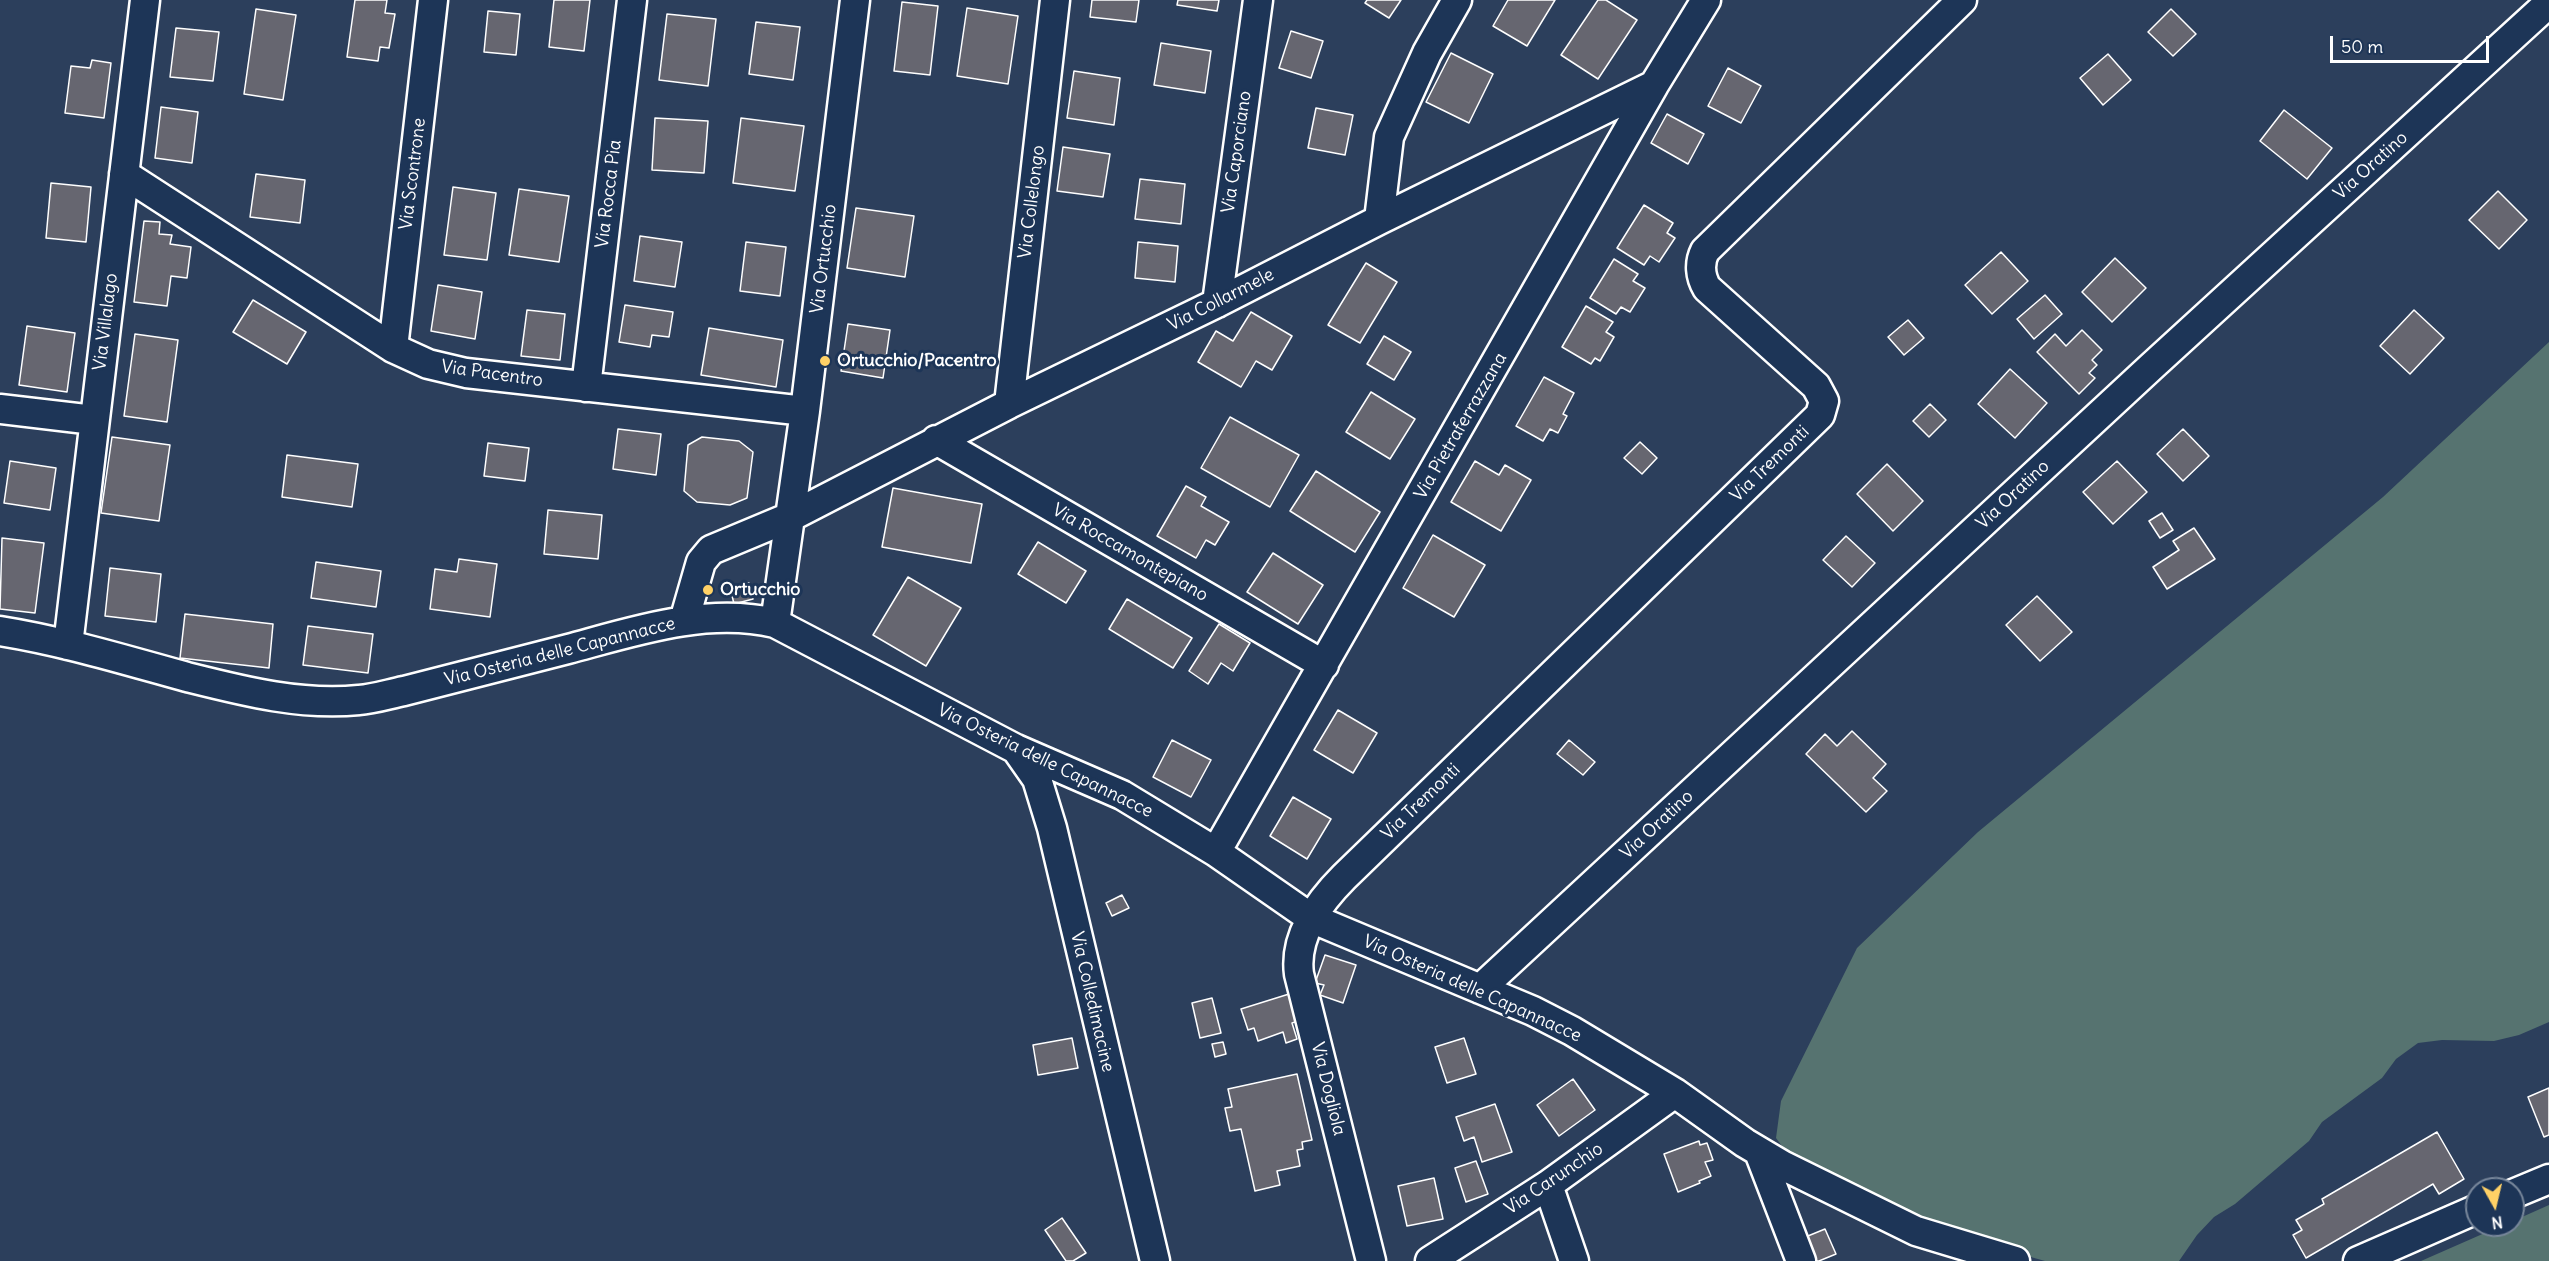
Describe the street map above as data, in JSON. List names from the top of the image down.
{
  "streets": {
    "street": [
      "Via Caporciano",
      "Via Oratino",
      "Via Scontrone",
      "Via Rocca Pia",
      "Via Collelongo",
      "Via Ortucchio",
      "Via Collarmele",
      "Via Villalago",
      "Via Pacentro",
      "Via Pietraferrazzana",
      "Via Tremonti",
      "Via Roccamontepiano",
      "Via Osteria delle Capannacce",
      "Via Colledimacine",
      "Via Dogliola",
      "Via Carunchio"
    ]
  },
  "crossings": [
    ["Via Caporciano", "Via Collarmele"],
    ["Via Oratino", "Via Osteria delle Capannacce"],
    ["Via Scontrone", "Via Pacentro"],
    ["Via Rocca Pia", "Via Pacentro"],
    ["Via Collelongo", "Via Collarmele"],
    ["Via Ortucchio", "Via Collarmele"],
    ["Via Ortucchio", "Via Pacentro"],
    ["Via Ortucchio", "Via Osteria delle Capannacce"],
    ["Via Collarmele", "Via Pietraferrazzana"],
    ["Via Collarmele", "Via Roccamontepiano"],
    ["Via Villalago", "Via Pacentro"],
    ["Via Villalago", "Via Osteria delle Capannacce"],
    ["Via Pietraferrazzana", "Via Roccamontepiano"],
    ["Via Pietraferrazzana", "Via Osteria delle Capannacce"],
    ["Via Tremonti", "Via Osteria delle Capannacce"],
    ["Via Tremonti", "Via Dogliola"],
    ["Via Osteria delle Capannacce", "Via Colledimacine"],
    ["Via Osteria delle Capannacce", "Via Dogliola"],
    ["Via Osteria delle Capannacce", "Via Carunchio"]
  ],
  "places": ["Ortucchio/Pacentro", "Ortucchio"],
  "scale_bar": "50 m",
  "north": "bottom"
}
